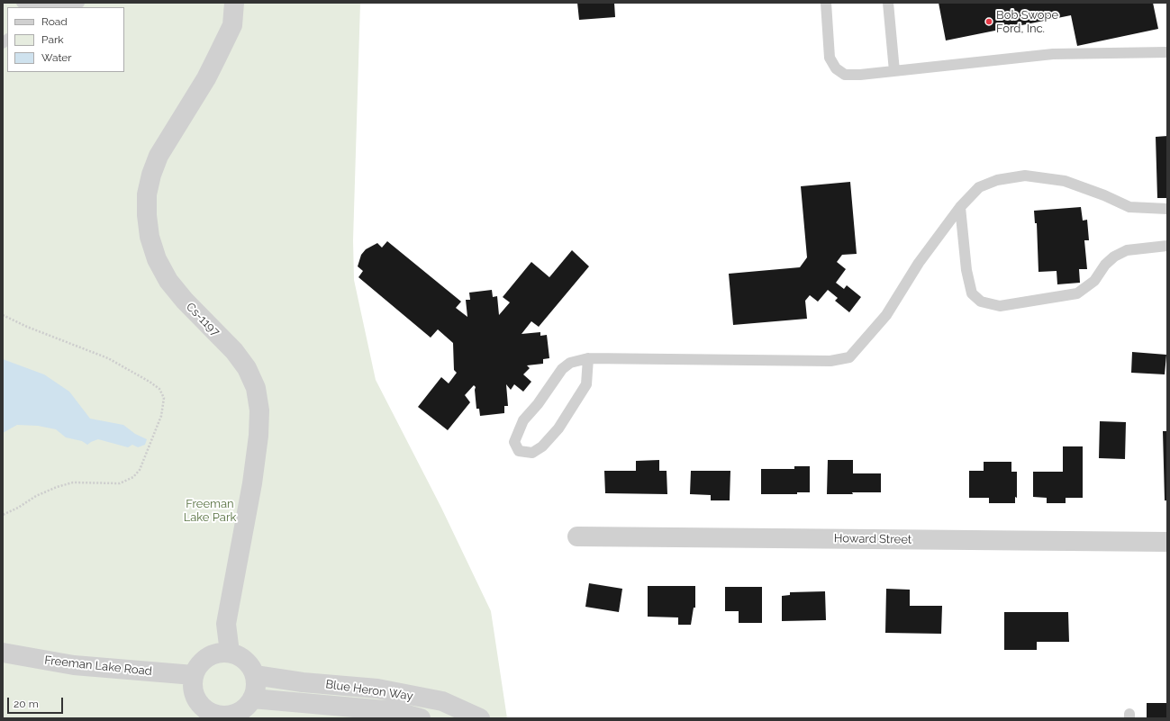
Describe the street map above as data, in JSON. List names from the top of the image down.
{
  "streets": {
    "street": [
      "Cs-1197",
      "Howard Street",
      "Freeman Lake Road",
      "Blue Heron Way"
    ]
  },
  "crossings": [
    ["Cs-1197", "Freeman Lake Road"],
    ["Cs-1197", "Blue Heron Way"],
    ["Freeman Lake Road", "Blue Heron Way"]
  ],
  "parks": ["Freeman Lake Park"],
  "places": ["Bob Swope Ford, Inc."],
  "legend": ["Road", "Park", "Water"],
  "scale_bar": "20 m"
}
